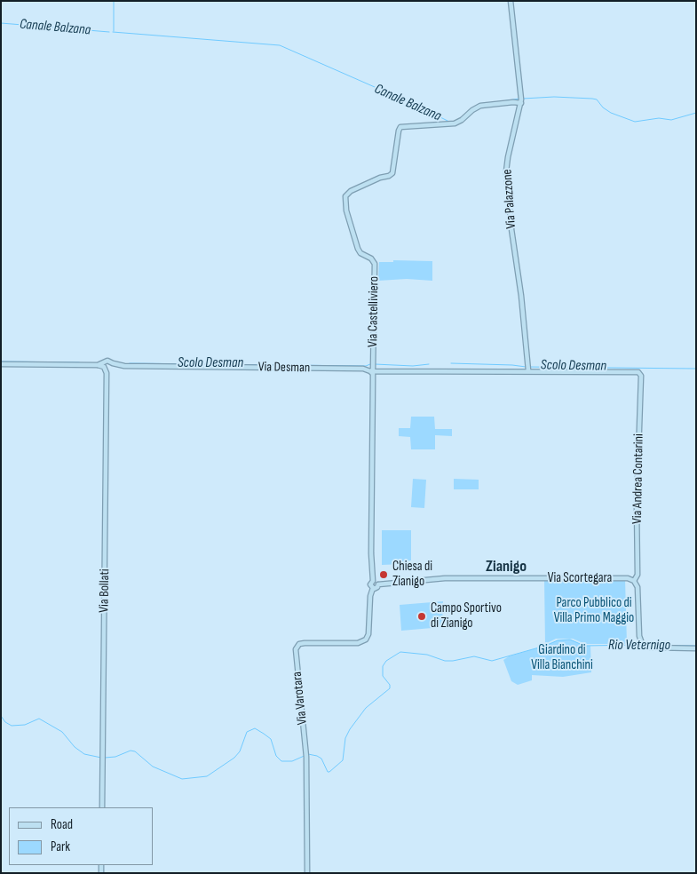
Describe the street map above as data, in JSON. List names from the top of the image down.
{
  "streets": {
    "street": [
      "Via Palazzone",
      "Via Castelliviero",
      "Via Desman",
      "Via Andrea Contarini",
      "Via Scortegara",
      "Via Bollati",
      "Via Varotara"
    ]
  },
  "crossings": [
    ["Via Palazzone", "Via Castelliviero"],
    ["Via Palazzone", "Via Desman"],
    ["Via Castelliviero", "Via Desman"],
    ["Via Desman", "Via Andrea Contarini"],
    ["Via Desman", "Via Bollati"],
    ["Via Andrea Contarini", "Via Scortegara"],
    ["Via Scortegara", "Via Varotara"]
  ],
  "districts": ["Zianigo"],
  "water": ["Canale Balzana", "Scolo Desman", "Rio Veternigo"],
  "parks": ["Parco Pubblico di Villa Primo Maggio", "Giardino di Villa Bianchini"],
  "places": ["Chiesa di Zianigo", "Campo Sportivo di Zianigo"],
  "legend": ["Road", "Park"]
}
